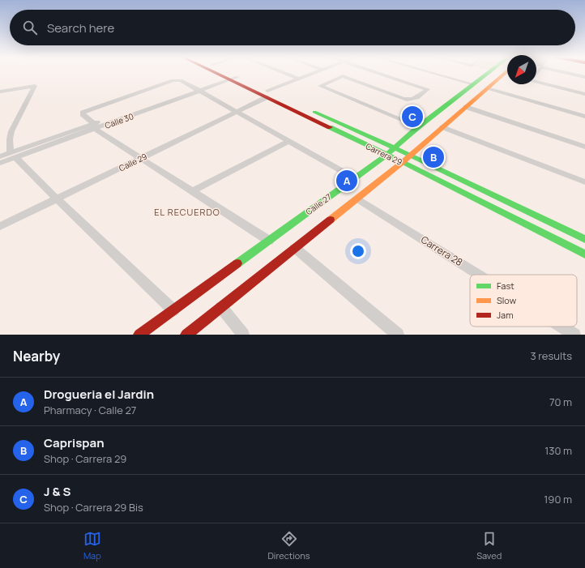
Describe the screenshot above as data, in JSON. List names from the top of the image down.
{
  "streets": {
    "main road": ["Carrera 29", "Calle 27"],
    "street": ["Calle 30", "Calle 29", "Carrera 28"]
  },
  "crossings": [
    ["Calle 30", "Carrera 29"],
    ["Carrera 29", "Calle 29"],
    ["Carrera 29", "Calle 27"]
  ],
  "districts": ["EL RECUERDO"],
  "legend": ["Fast", "Slow", "Jam"],
  "north": "bottom left",
  "page": {
    "search": "Search here",
    "pins": ["C", "B", "A"],
    "heading": ["Nearby", "3 results"],
    "list": [
      {
        "mark": "A",
        "name": "Drogueria el Jardin",
        "note": "Pharmacy · Calle 27",
        "value": "70 m"
      },
      {
        "mark": "B",
        "name": "Caprispan",
        "note": "Shop · Carrera 29",
        "value": "130 m"
      },
      {
        "mark": "C",
        "name": "J & S",
        "note": "Shop · Carrera 29 Bis",
        "value": "190 m"
      }
    ],
    "nav": ["Map", "Directions", "Saved"]
  }
}
